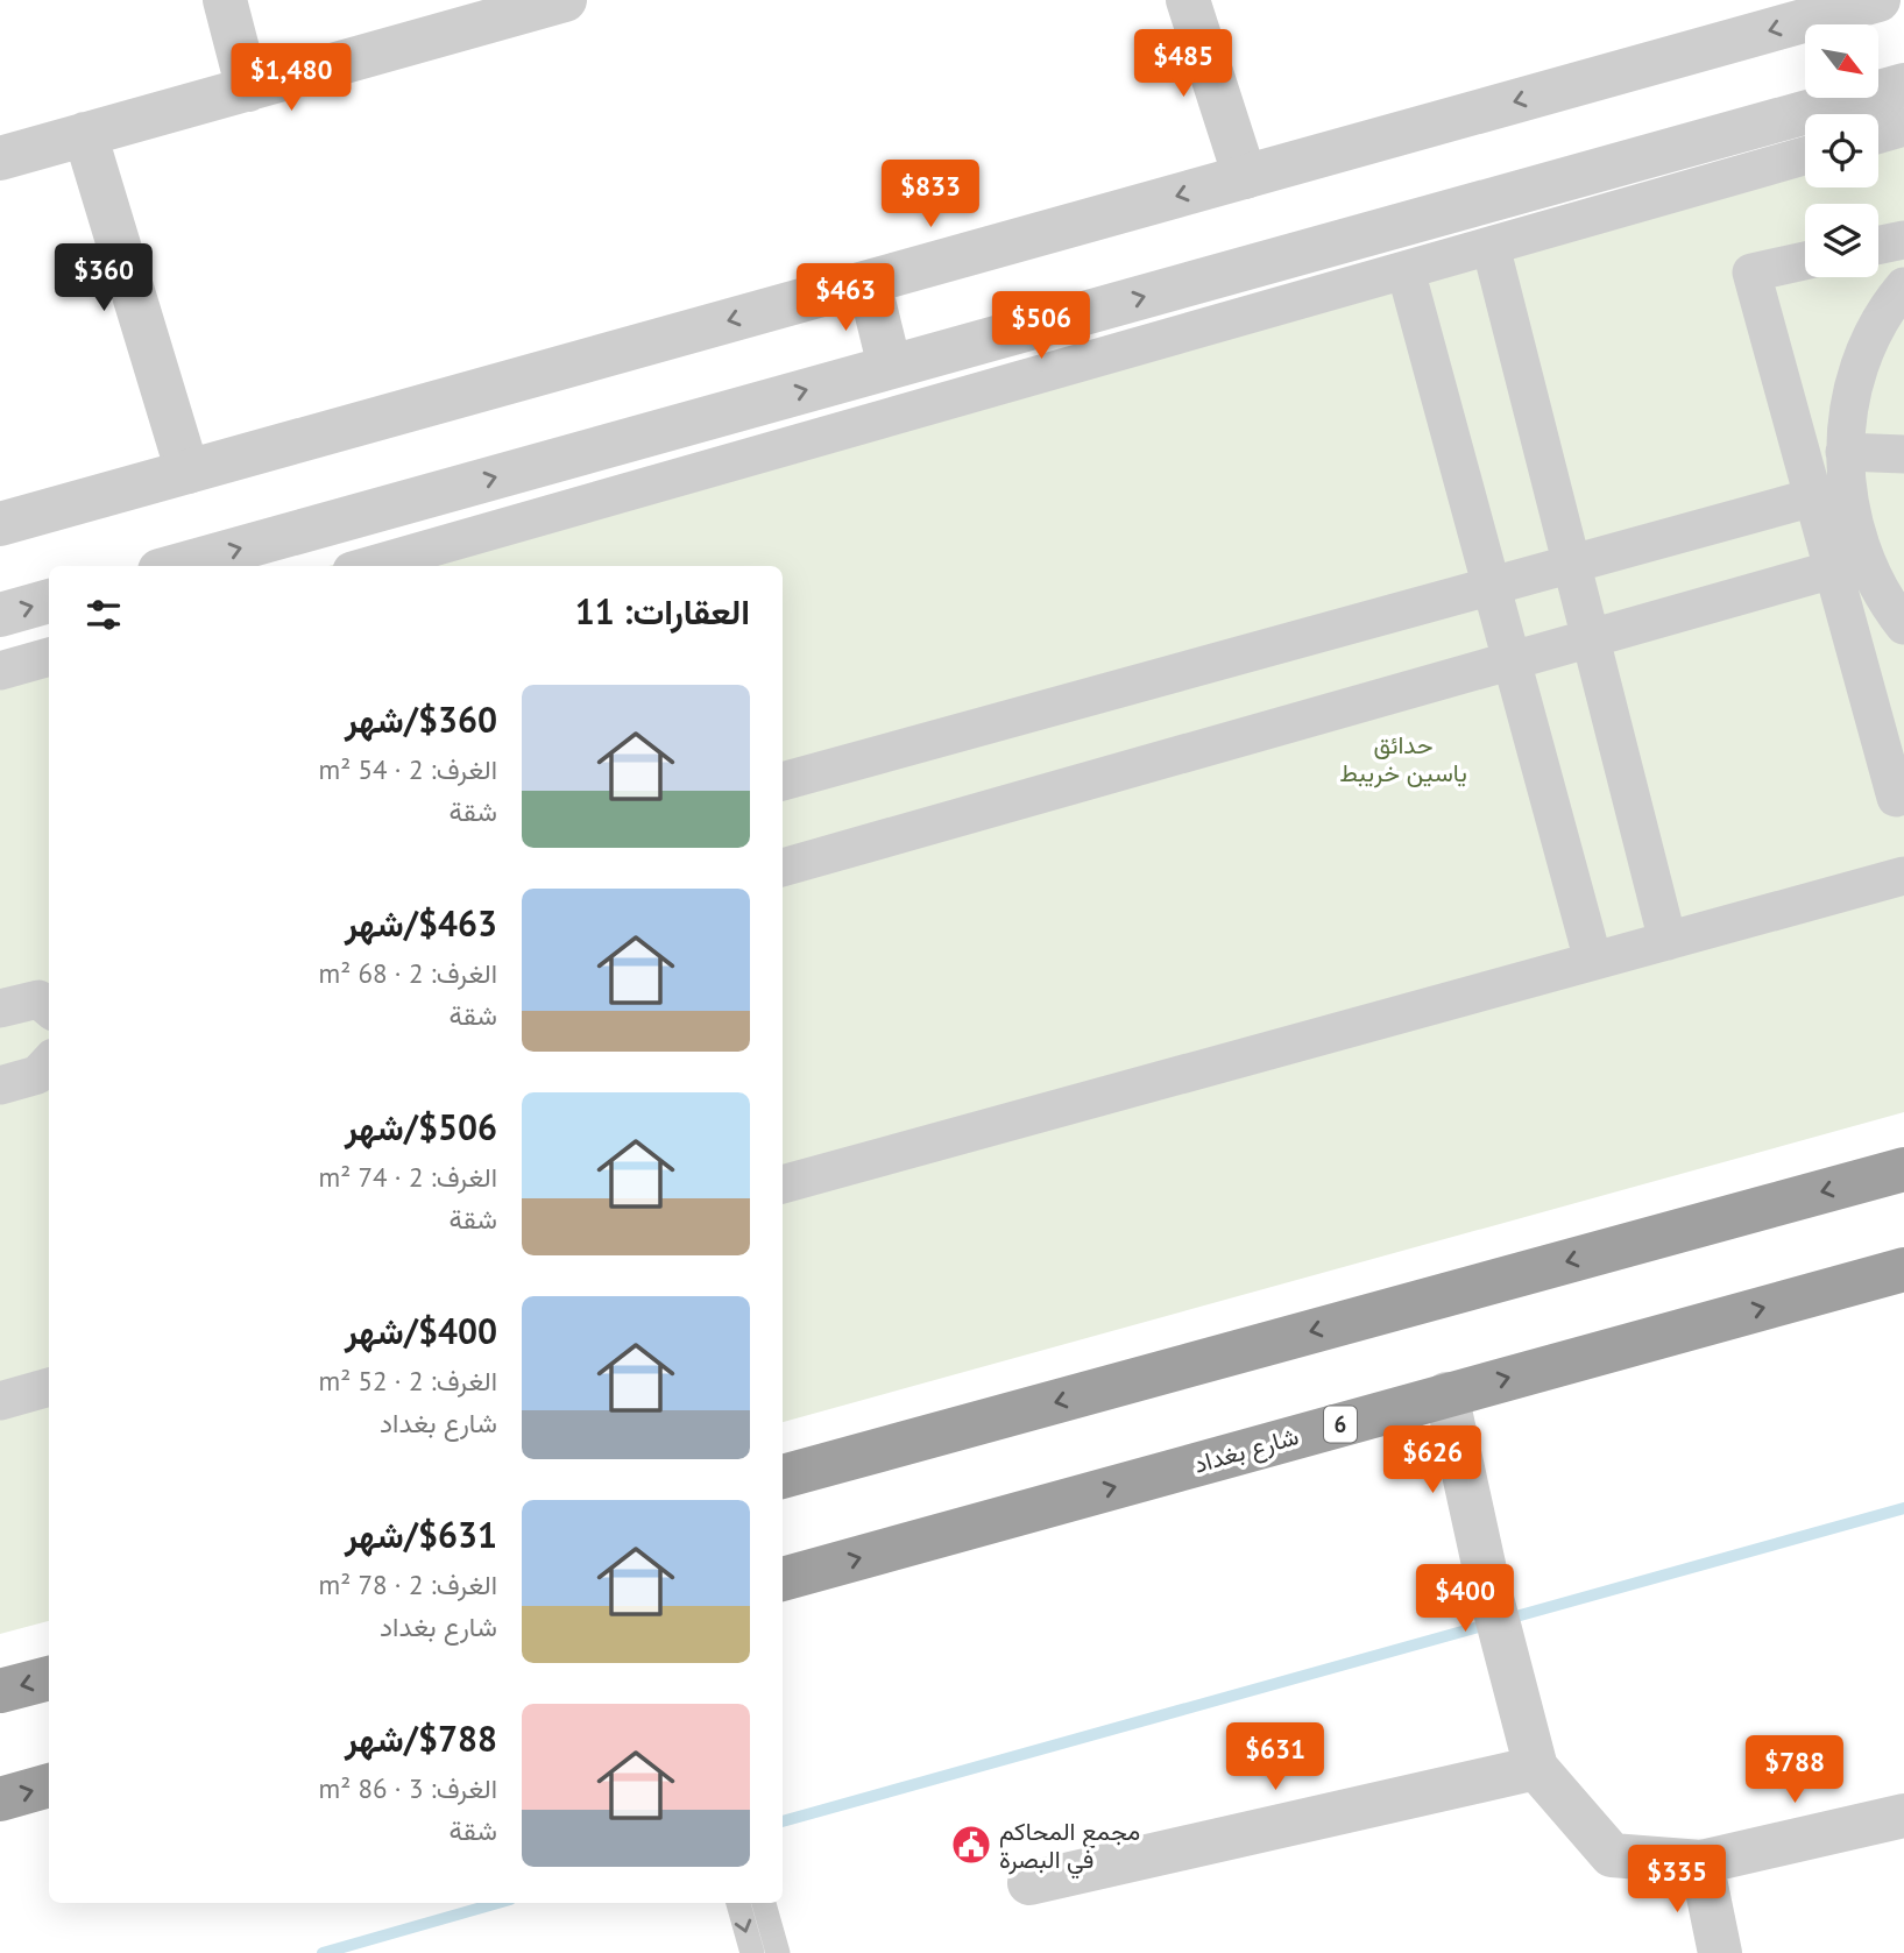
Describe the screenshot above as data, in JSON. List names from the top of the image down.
{
  "streets": {
    "highway": ["6", "شارع بغداد"]
  },
  "parks": ["حدائق ياسين خريبط"],
  "places": {
    "public building": ["مجمع المحاكم في البصرة"]
  },
  "north": "bottom right",
  "page": {
    "price": [
      "$485",
      "$1,480",
      "$833",
      "$360",
      "$463",
      "$506",
      "$626",
      "$400",
      "$631",
      "$788",
      "$335"
    ],
    "heading": "العقارات: 11",
    "list": [
      {
        "name": "$360/شهر",
        "note": "الغرف: 2 · 54 m² · شقة"
      },
      {
        "name": "$463/شهر",
        "note": "الغرف: 2 · 68 m² · شقة"
      },
      {
        "name": "$506/شهر",
        "note": "الغرف: 2 · 74 m² · شقة"
      },
      {
        "name": "$400/شهر",
        "note": "الغرف: 2 · 52 m² · شارع بغداد"
      },
      {
        "name": "$631/شهر",
        "note": "الغرف: 2 · 78 m² · شارع بغداد"
      },
      {
        "name": "$788/شهر",
        "note": "الغرف: 3 · 86 m² · شقة"
      }
    ]
  }
}
